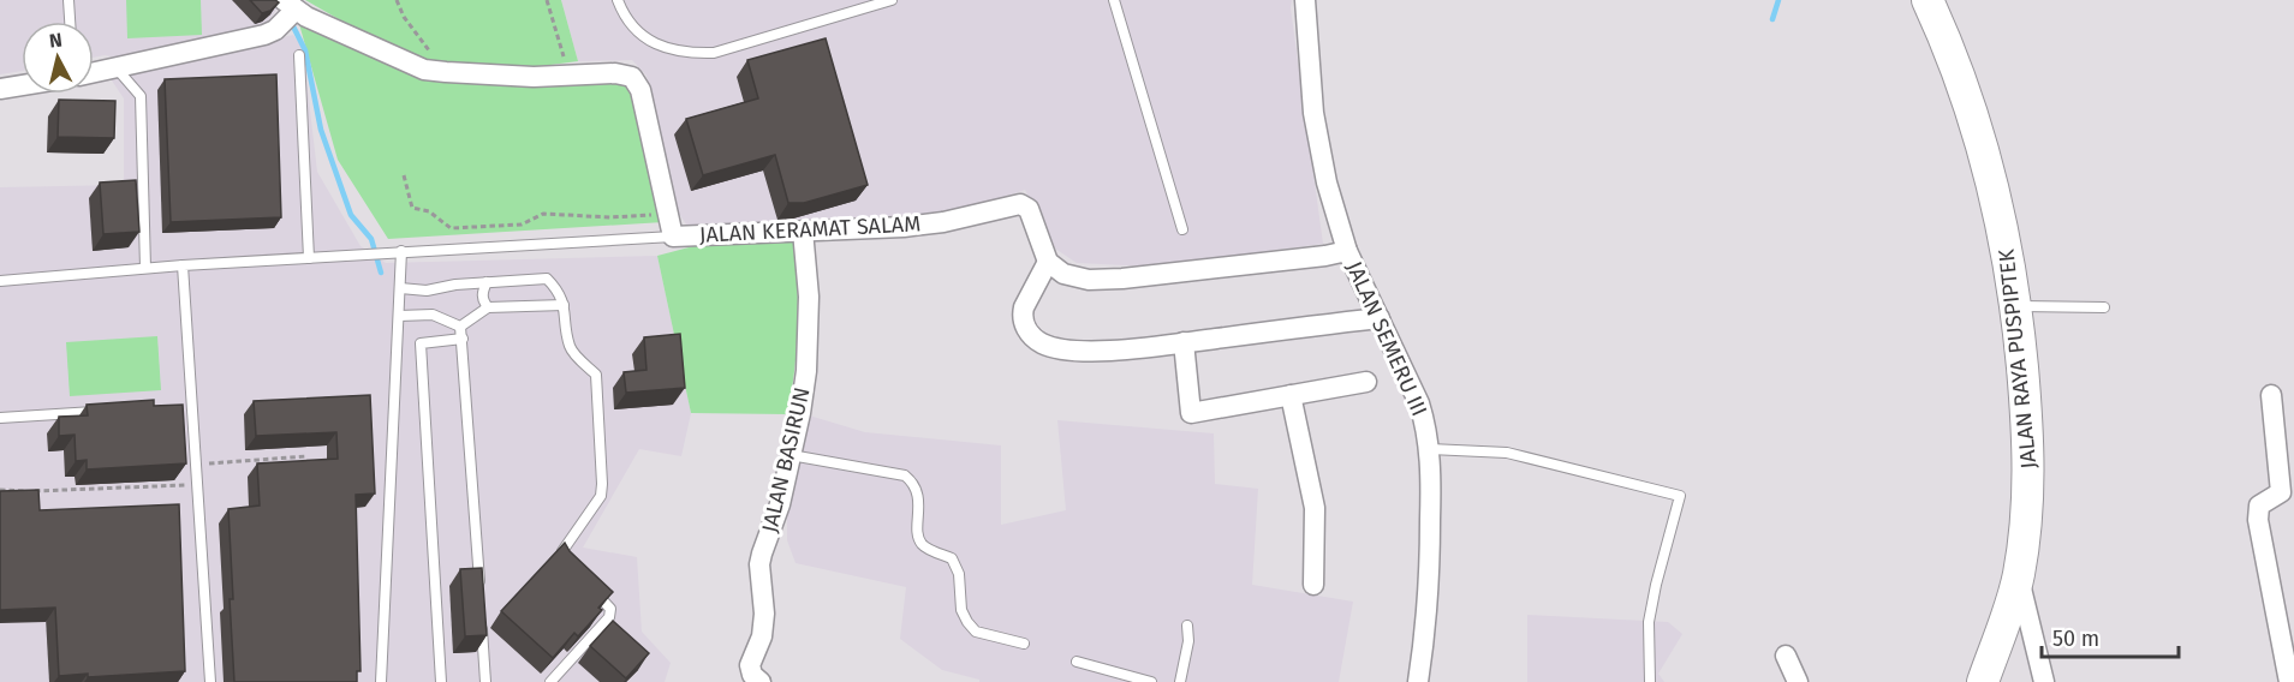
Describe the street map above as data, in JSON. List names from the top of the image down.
{
  "streets": {
    "main road": ["JALAN RAYA PUSPIPTEK"],
    "street": ["JALAN KERAMAT SALAM", "JALAN SEMERU III", "JALAN BASIRUN"]
  },
  "crossings": [
    ["JALAN KERAMAT SALAM", "JALAN BASIRUN"]
  ],
  "scale_bar": "50 m",
  "north": "top"
}
